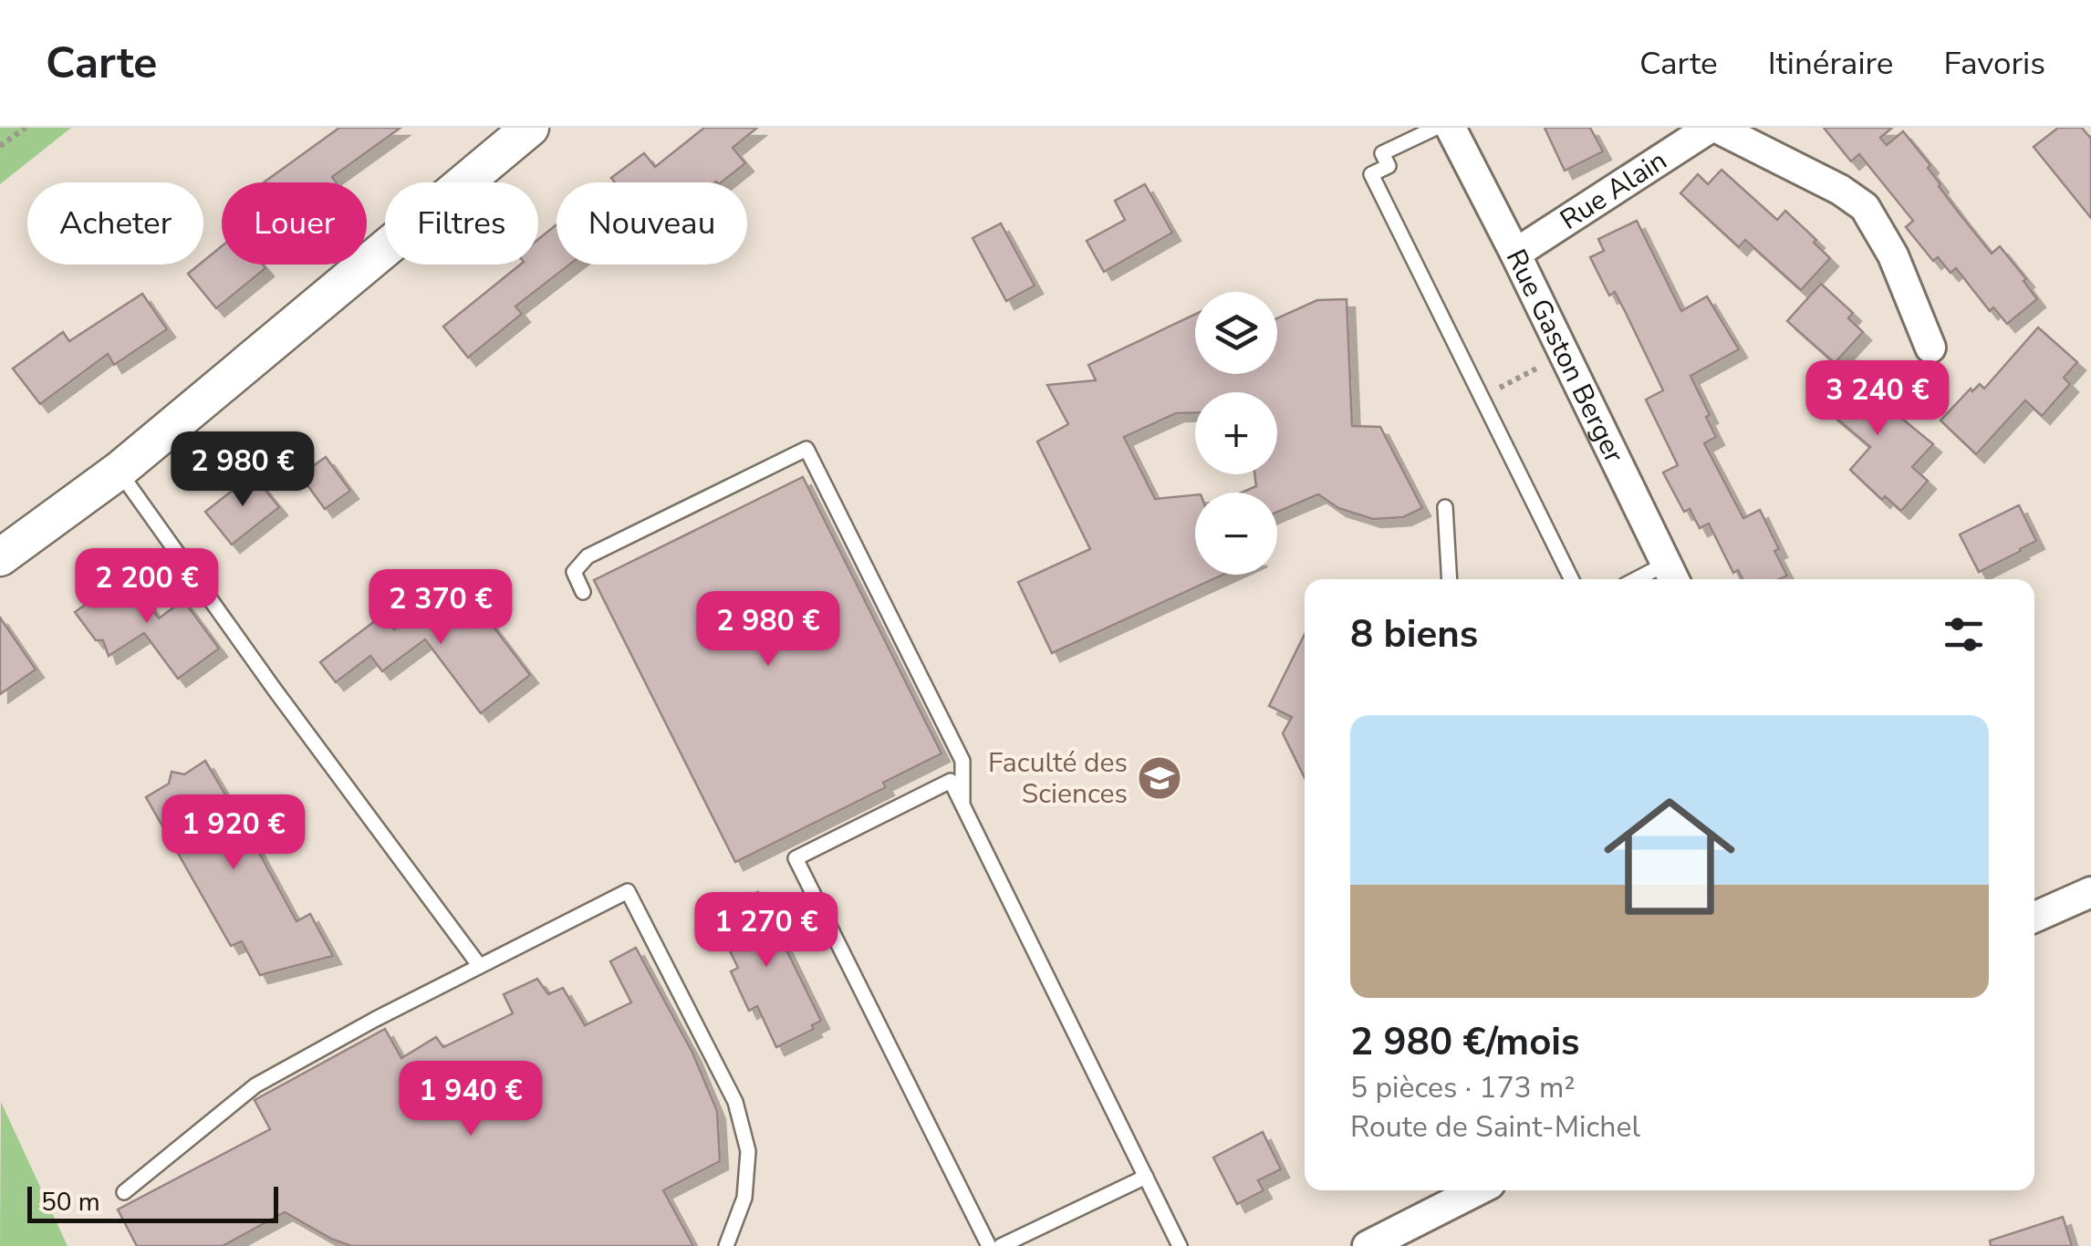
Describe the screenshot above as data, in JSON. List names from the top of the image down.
{
  "streets": {
    "street": ["Rue Alain", "Rue Gaston Berger"]
  },
  "crossings": [
    ["Rue Alain", "Rue Gaston Berger"]
  ],
  "places": {
    "school or university": ["Faculté des Sciences"]
  },
  "scale_bar": "50 m",
  "page": {
    "header": "Carte",
    "nav": ["Carte", "Itinéraire", "Favoris"],
    "chip": [
      "Acheter",
      "Louer",
      "Filtres",
      "Nouveau"
    ],
    "map_buttons": ["+", "−"],
    "price": [
      "3 240 €",
      "2 980 €",
      "2 200 €",
      "2 370 €",
      "2 980 €",
      "1 920 €",
      "1 270 €",
      "1 940 €"
    ],
    "heading": "8 biens",
    "list": [
      {
        "name": "2 980 €/mois",
        "note": "5 pièces · 173 m² · Route de Saint-Michel"
      }
    ],
    "scale": "50 m"
  }
}
